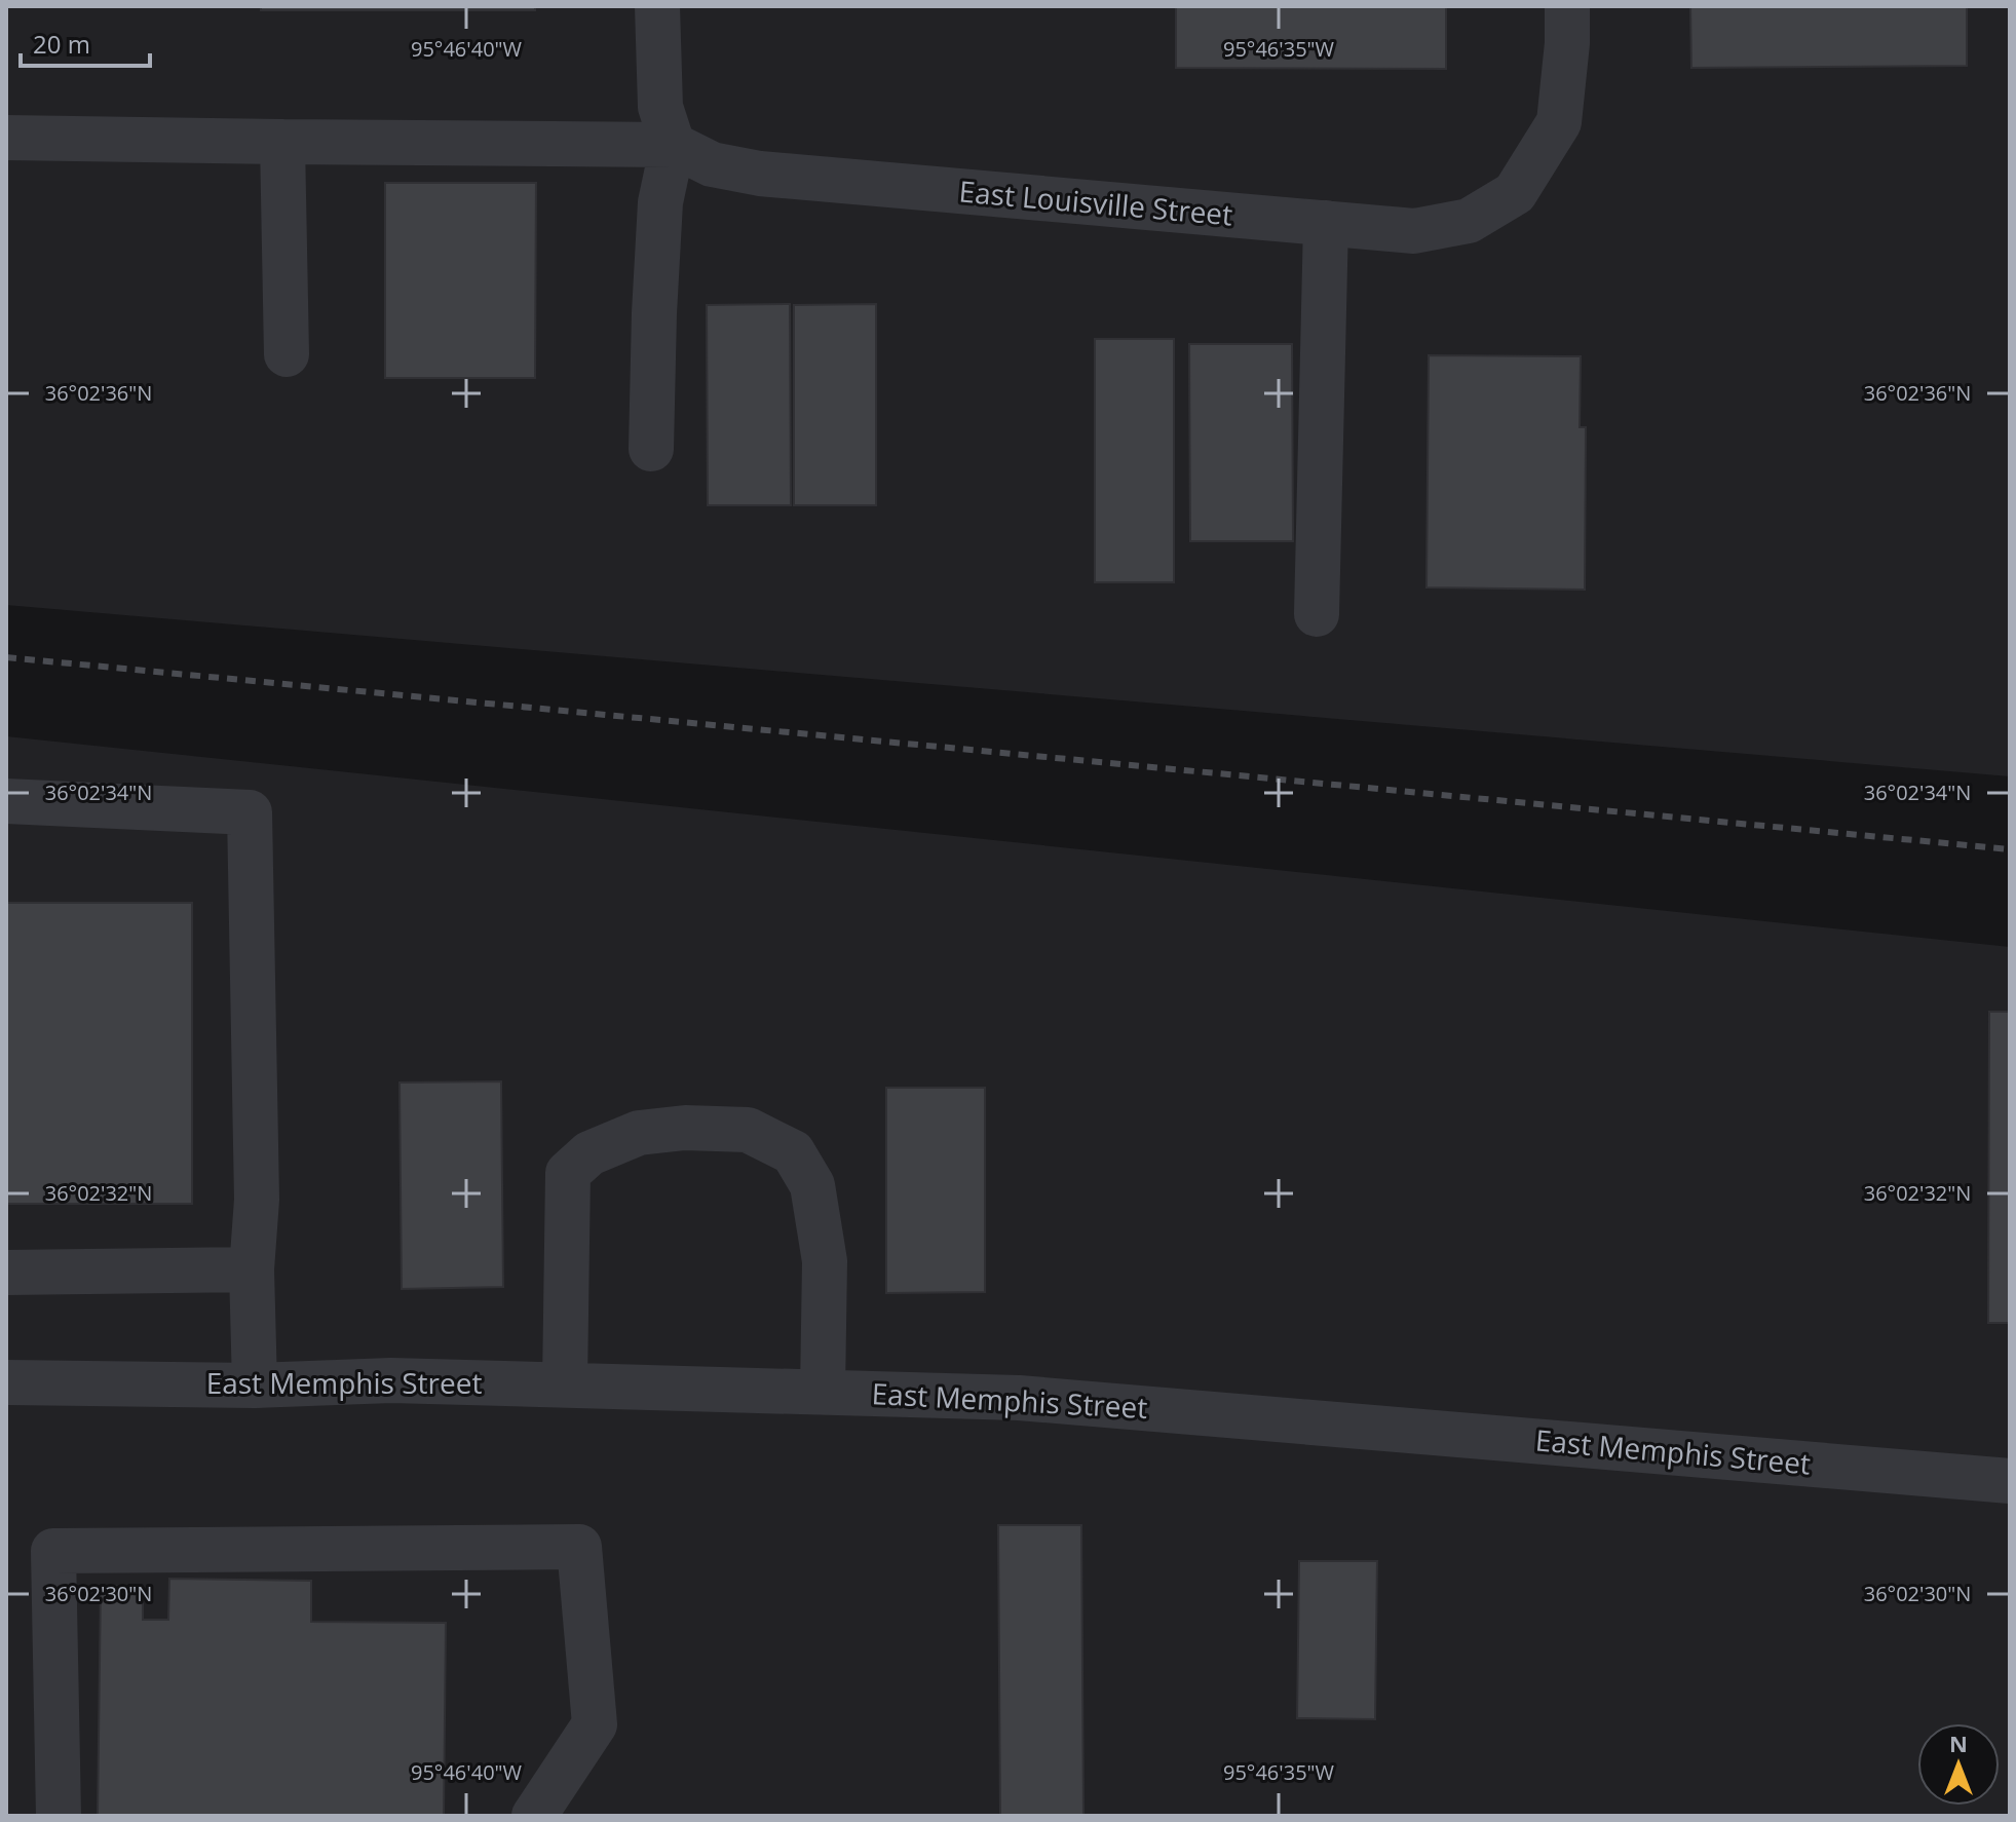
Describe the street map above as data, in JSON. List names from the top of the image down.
{
  "streets": {
    "street": ["East Louisville Street", "East Memphis Street"]
  },
  "scale_bar": "20 m",
  "north": "top",
  "coordinates": [
    "95°46'40\"W",
    "95°46'35\"W",
    "36°02'36\"N",
    "36°02'34\"N",
    "36°02'32\"N",
    "36°02'30\"N"
  ]
}
